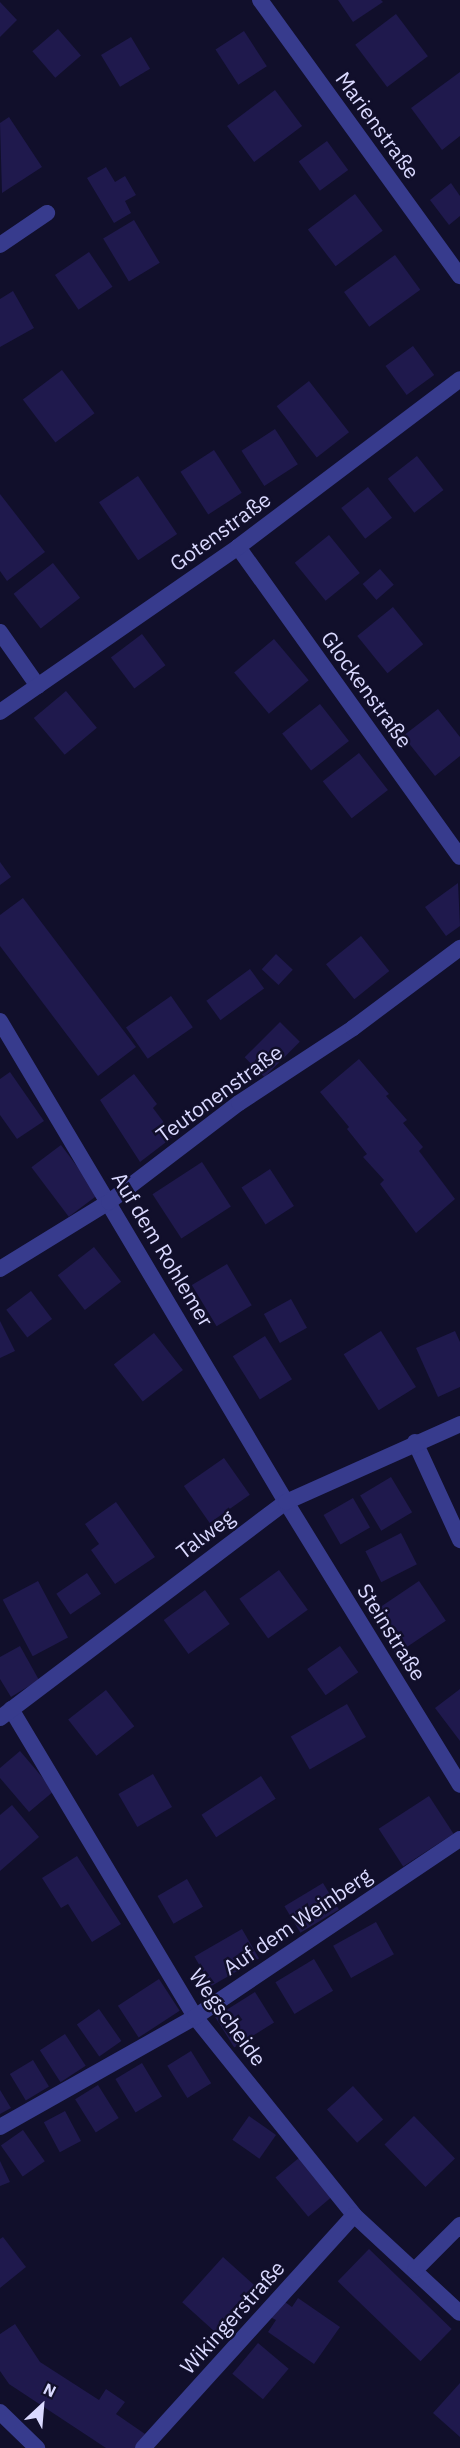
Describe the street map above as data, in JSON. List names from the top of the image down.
{
  "streets": {
    "street": [
      "Marienstraße",
      "Gotenstraße",
      "Glockenstraße",
      "Teutonenstraße",
      "Auf dem Rohlemer",
      "Talweg",
      "Steinstraße",
      "Auf dem Weinberg",
      "Wegscheide",
      "Wikingerstraße"
    ]
  },
  "crossings": [
    ["Gotenstraße", "Glockenstraße"],
    ["Teutonenstraße", "Auf dem Rohlemer"],
    ["Auf dem Rohlemer", "Talweg"],
    ["Auf dem Rohlemer", "Steinstraße"],
    ["Talweg", "Steinstraße"],
    ["Talweg", "Wegscheide"],
    ["Auf dem Weinberg", "Wegscheide"],
    ["Wegscheide", "Wikingerstraße"]
  ],
  "north": "top right"
}
